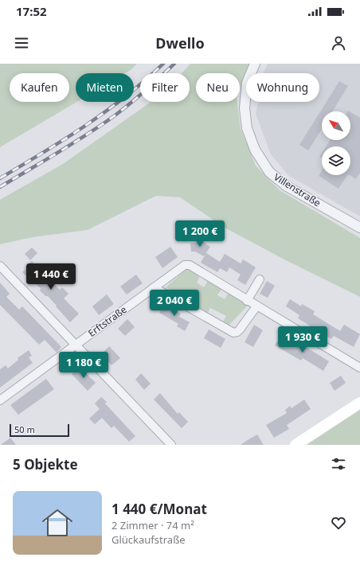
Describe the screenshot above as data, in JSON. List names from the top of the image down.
{
  "streets": {
    "street": ["Villenstraße", "Erftstraße"]
  },
  "scale_bar": "50 m",
  "north": "top left",
  "page": {
    "status": "17:52",
    "header": "Dwello",
    "chip": [
      "Kaufen",
      "Mieten",
      "Filter",
      "Neu",
      "Wohnung"
    ],
    "price": [
      "1 200 €",
      "1 440 €",
      "2 040 €",
      "1 930 €",
      "1 180 €"
    ],
    "scale": "50 m",
    "heading": "5 Objekte",
    "list": [
      {
        "name": "1 440 €/Monat",
        "note": "2 Zimmer · 74 m² · Glückaufstraße"
      }
    ]
  }
}
